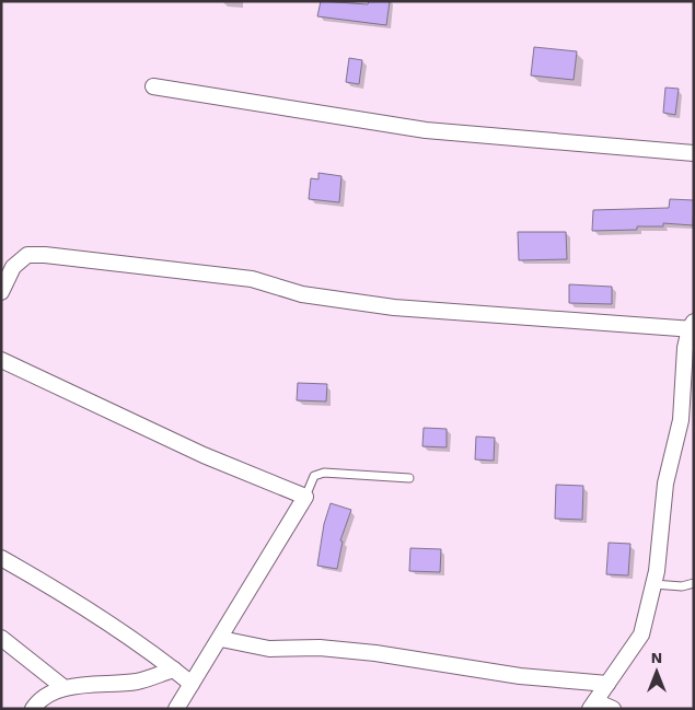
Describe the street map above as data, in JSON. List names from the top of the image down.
{
  "north": "top"
}
